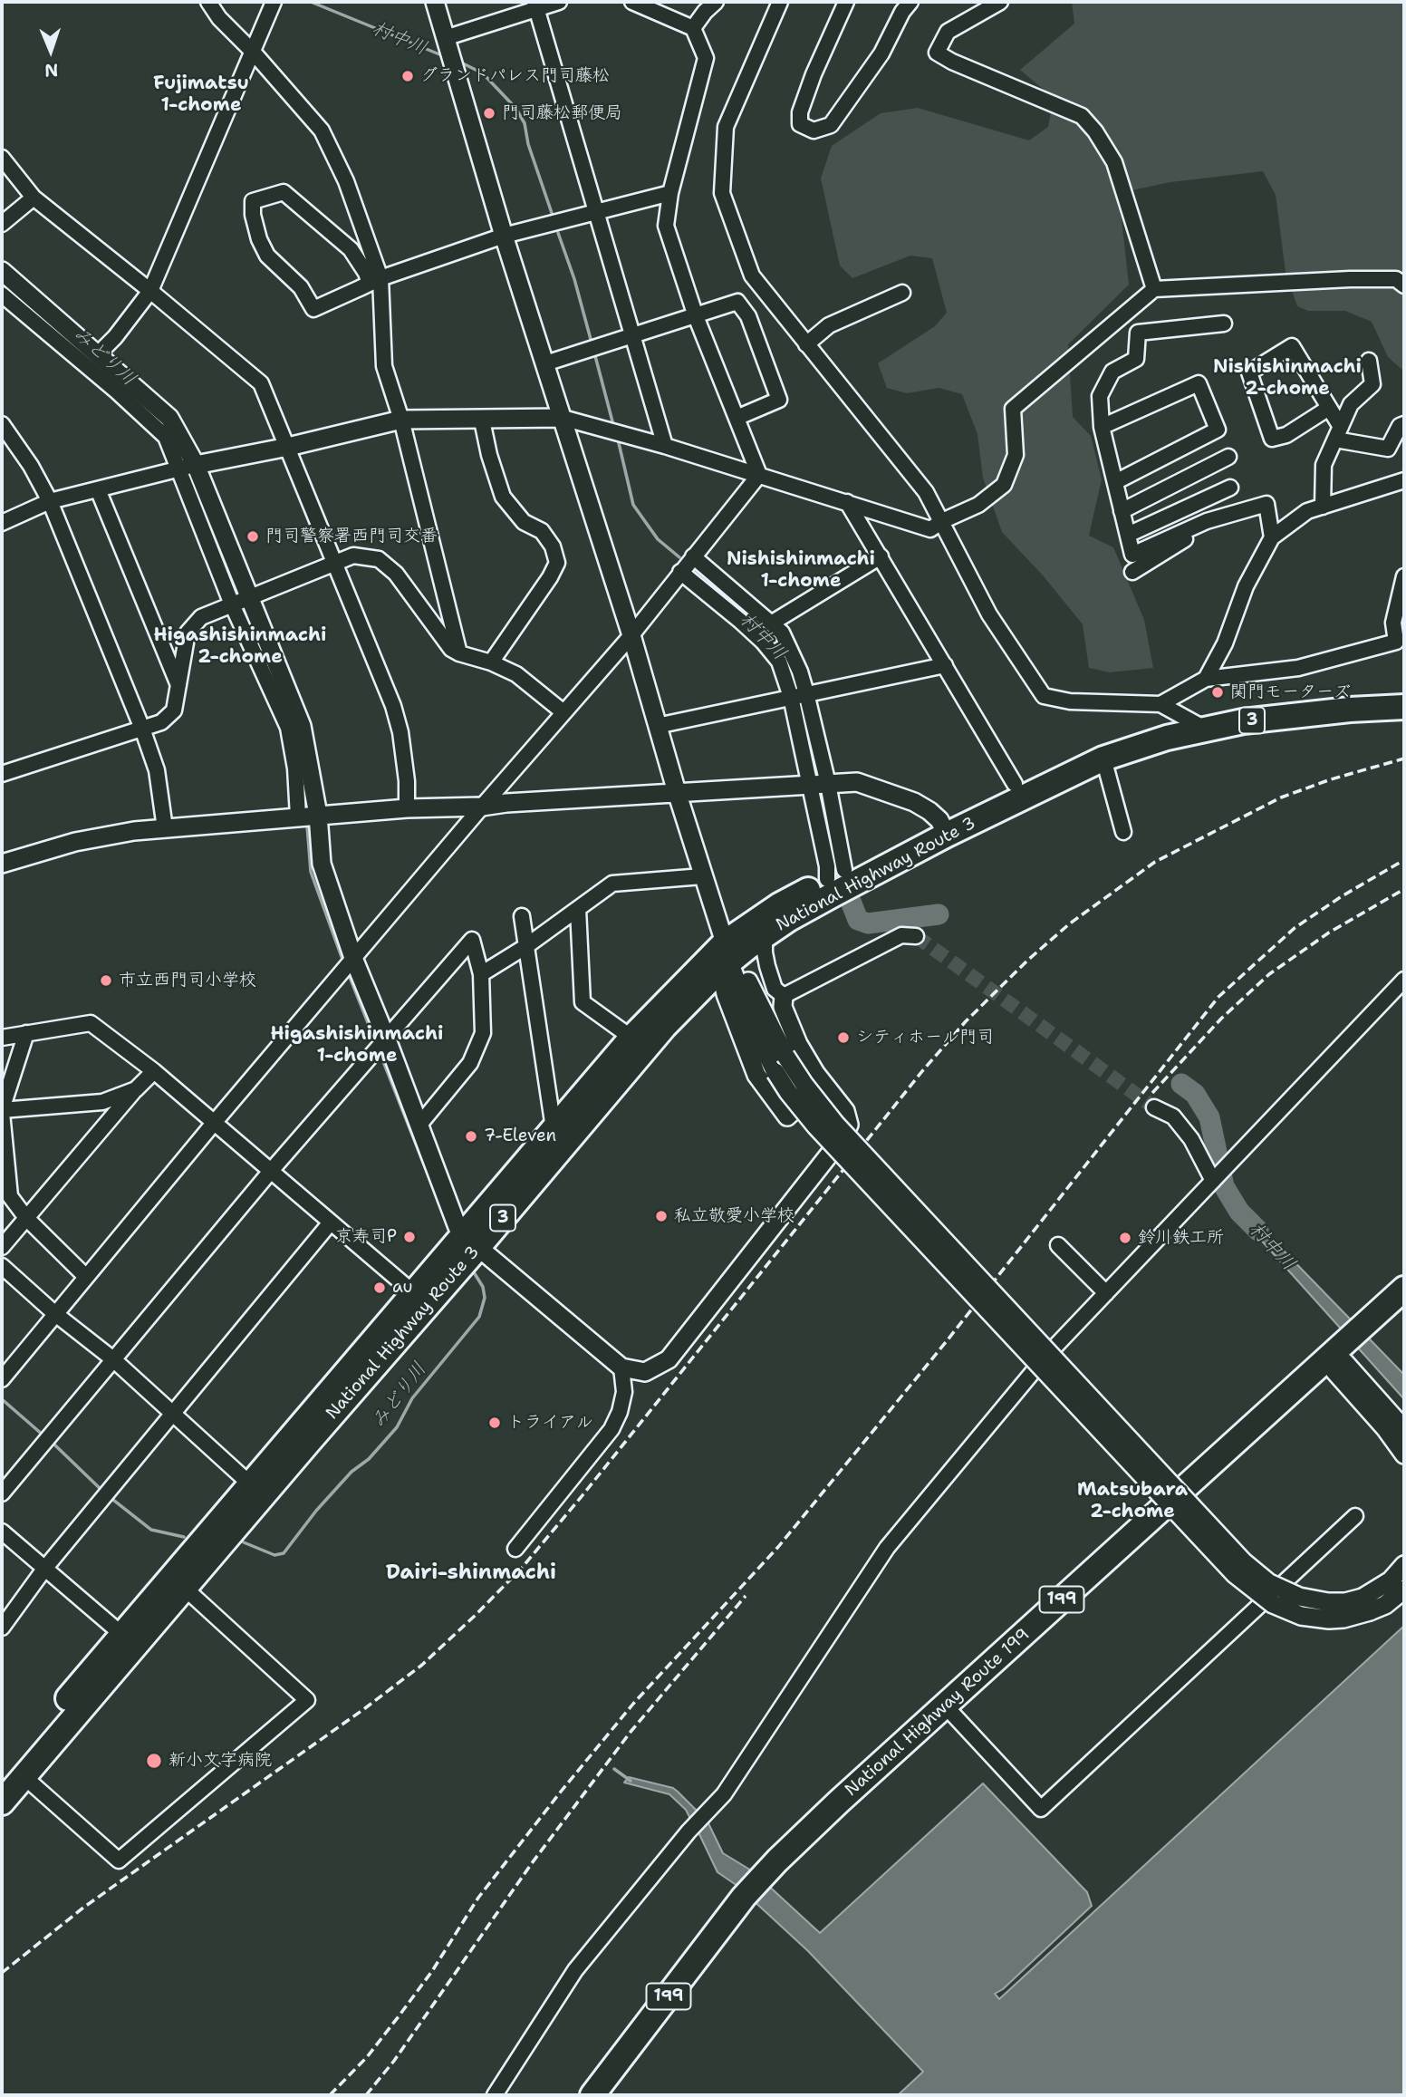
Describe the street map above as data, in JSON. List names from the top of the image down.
{
  "streets": {
    "highway": [
      "3",
      "National Highway Route 3",
      "199",
      "National Highway Route 199"
    ]
  },
  "districts": [
    "Fujimatsu 1-chome",
    "Nishishinmachi 2-chome",
    "Nishishinmachi 1-chome",
    "Higashishinmachi 2-chome",
    "Higashishinmachi 1-chome",
    "Matsubara 2-chome",
    "Dairi-shinmachi"
  ],
  "water": ["村中川", "みどり川"],
  "places": [
    "グランドパレス門司藤松",
    "門司藤松郵便局",
    "門司警察署西門司交番",
    "関門モーターズ",
    "市立西門司小学校",
    "シティホール門司",
    "7-Eleven",
    "私立敬愛小学校",
    "京寿司P",
    "鈴川鉄工所",
    "au",
    "トライアル",
    "新小文字病院"
  ],
  "north": "bottom"
}
